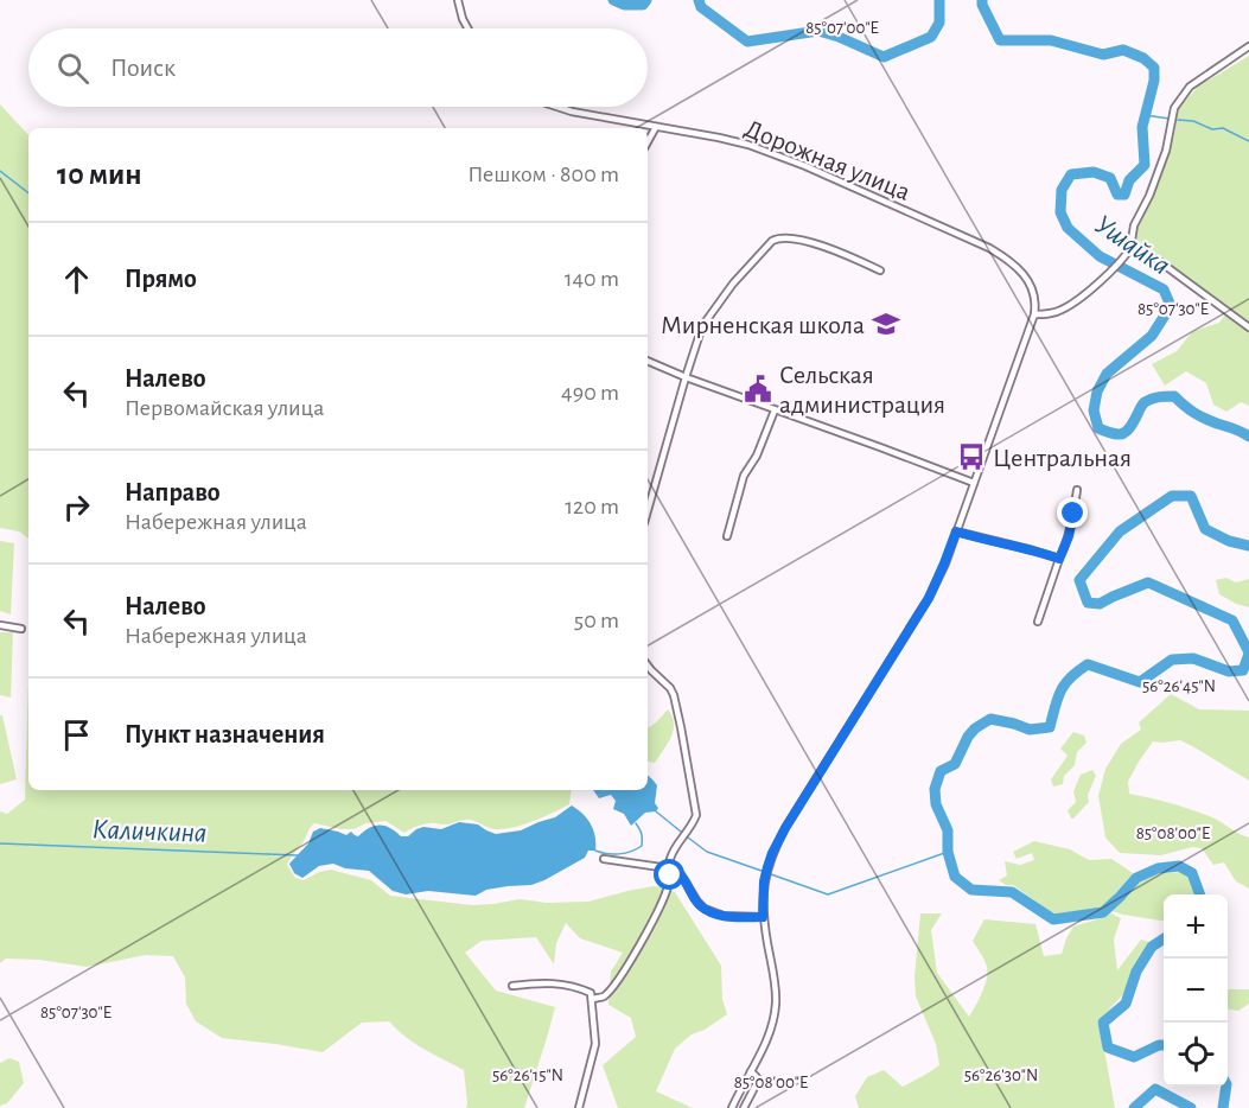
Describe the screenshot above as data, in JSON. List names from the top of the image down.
{
  "streets": {
    "street": ["Дорожная улица"]
  },
  "water": ["Ушайка", "Каличкина"],
  "places": {
    "school or university": ["Мирненская школа"],
    "public building": ["Сельская администрация"],
    "bus stop": ["Центральная"]
  },
  "page": {
    "search": "Поиск",
    "heading": ["10 мин", "Пешком · 800 m"],
    "list": [
      ["Прямо", "140 m"],
      ["Налево", "Первомайская улица", "490 m"],
      ["Направо", "Набережная улица", "120 m"],
      ["Налево", "Набережная улица", "50 m"],
      "Пункт назначения"
    ],
    "map_buttons": ["+", "−"]
  },
  "coordinates": [
    "85°07'00\"E",
    "85°07'30\"E",
    "56°26'45\"N",
    "85°08'00\"E",
    "56°26'15\"N",
    "56°26'30\"N"
  ]
}
